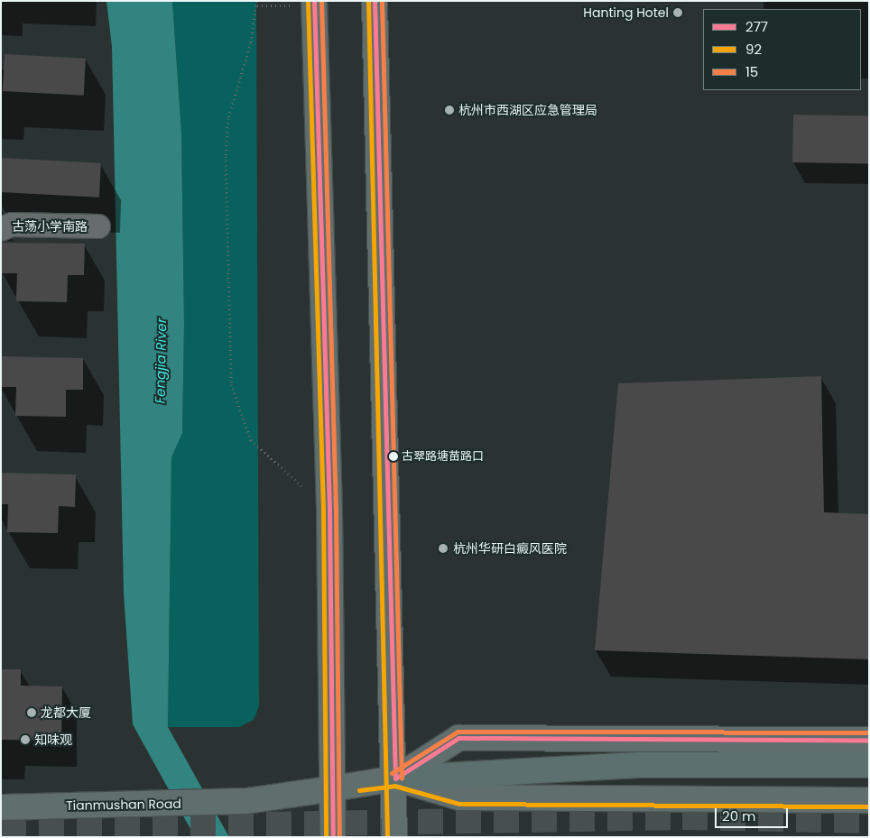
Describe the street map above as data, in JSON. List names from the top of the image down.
{
  "streets": {
    "main road": ["Tianmushan Road"],
    "lane": ["古荡小学南路"]
  },
  "water": ["Fengjia River"],
  "places": [
    "Hanting Hotel",
    "杭州市西湖区应急管理局",
    "古翠路塘苗路口",
    "杭州华研白癜风医院",
    "龙都大厦",
    "知味观"
  ],
  "lines": ["transit line 277", "transit line 92", "transit line 15"],
  "legend": ["277", "92", "15"],
  "scale_bar": "20 m"
}
